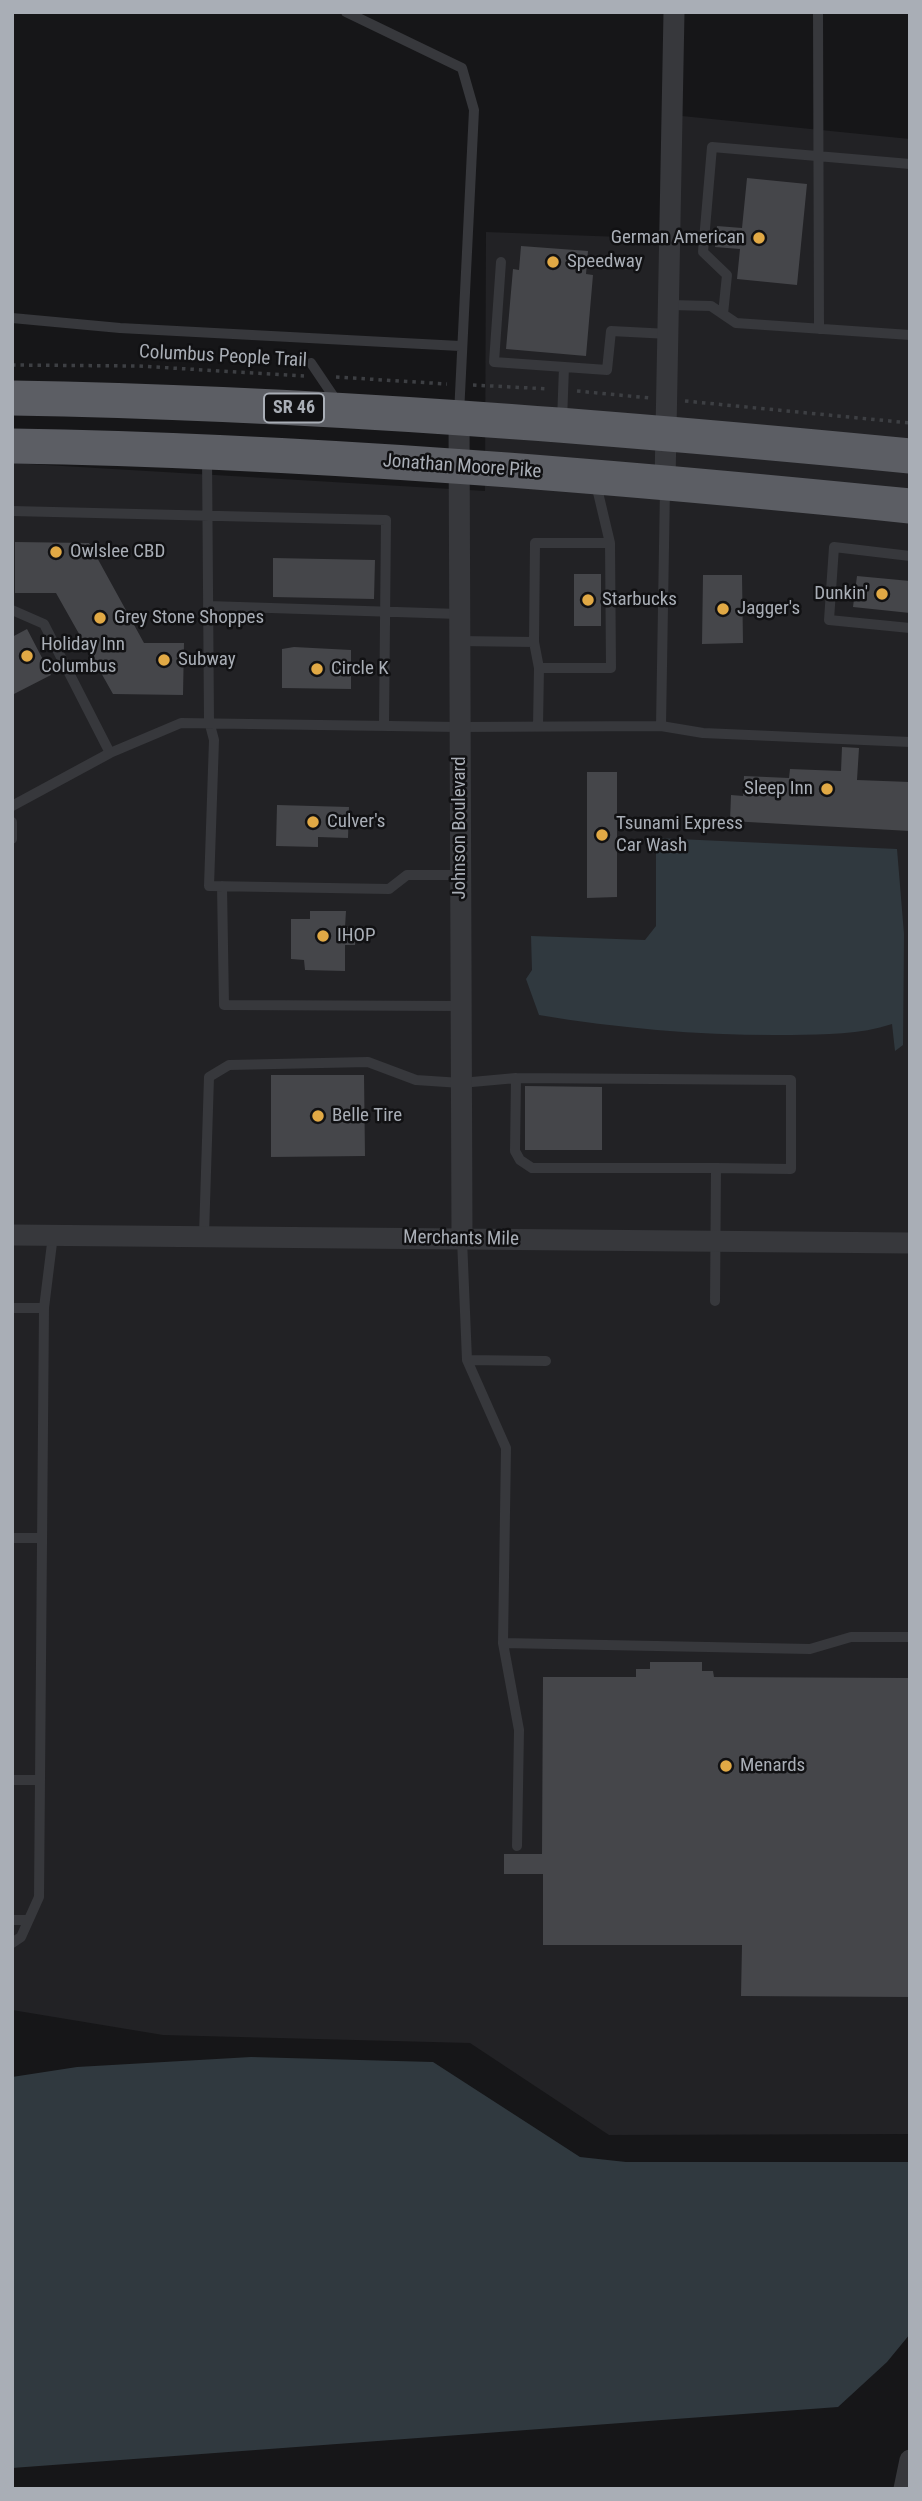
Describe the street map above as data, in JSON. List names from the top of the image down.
{
  "streets": {
    "highway": ["SR 46", "Jonathan Moore Pike"],
    "street": ["Johnson Boulevard", "Merchants Mile"],
    "path": ["Columbus People Trail"]
  },
  "crossings": [
    ["SR 46", "Johnson Boulevard"],
    ["Jonathan Moore Pike", "Johnson Boulevard"],
    ["Johnson Boulevard", "Merchants Mile"]
  ],
  "places": [
    "German American",
    "Speedway",
    "Owlslee CBD",
    "Dunkin'",
    "Starbucks",
    "Jagger's",
    "Grey Stone Shoppes",
    "Holiday Inn Columbus",
    "Subway",
    "Circle K",
    "Sleep Inn",
    "Culver's",
    "Tsunami Express Car Wash",
    "IHOP",
    "Belle Tire",
    "Menards"
  ]
}
